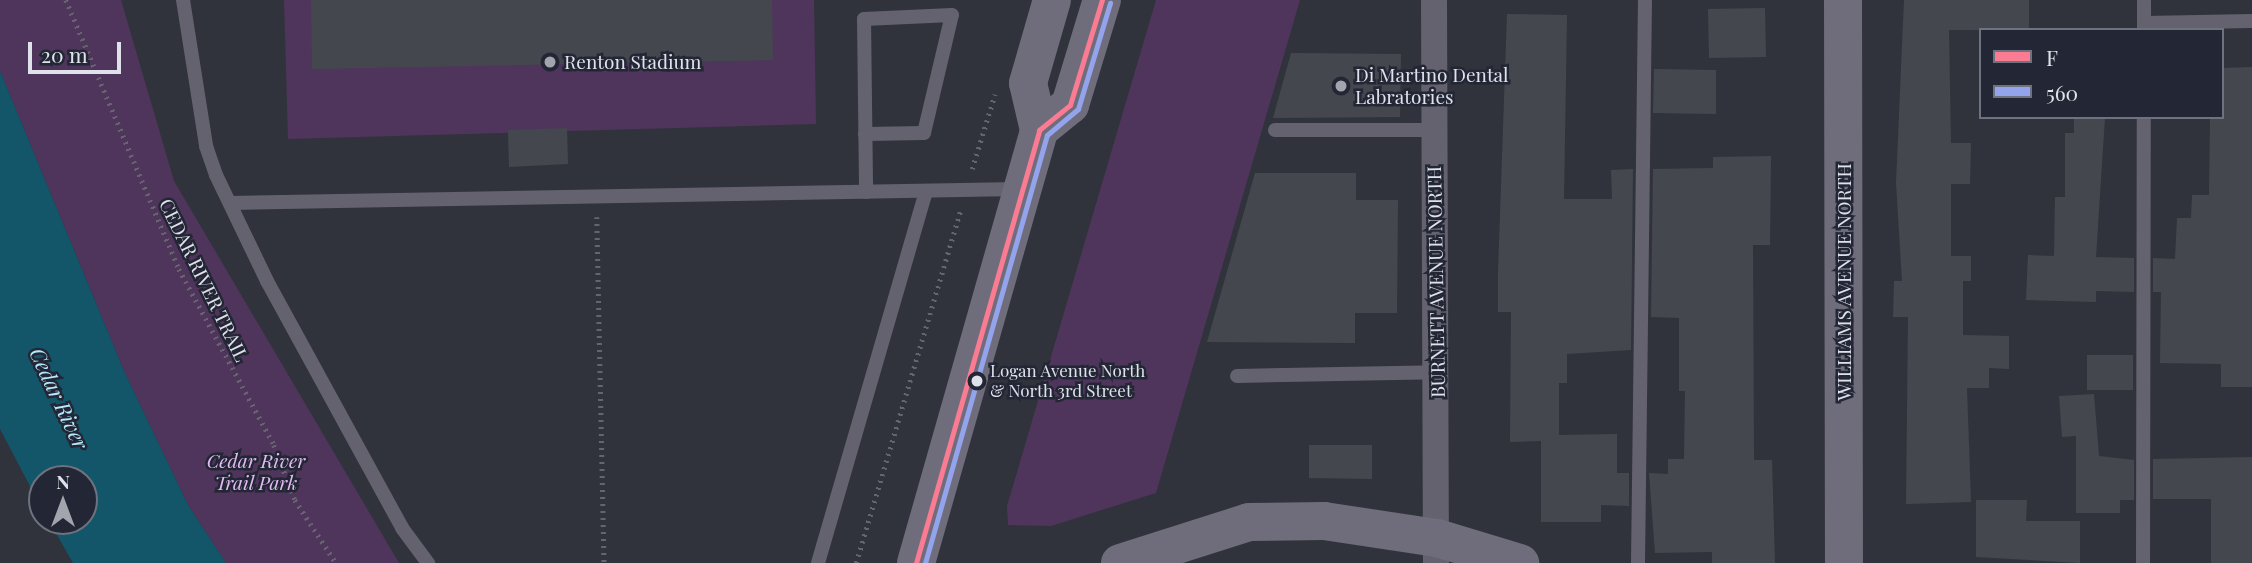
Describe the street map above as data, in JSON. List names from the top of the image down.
{
  "streets": {
    "main road": ["WILLIAMS AVENUE NORTH"],
    "street": ["BURNETT AVENUE NORTH"],
    "path": ["CEDAR RIVER TRAIL"]
  },
  "water": ["Cedar River"],
  "parks": ["Cedar River Trail Park"],
  "places": ["Renton Stadium", "Di Martino Dental Labratories", "Logan Avenue North & North 3rd Street"],
  "lines": ["transit line F", "transit line 560"],
  "legend": ["F", "560"],
  "scale_bar": "20 m",
  "north": "top"
}
